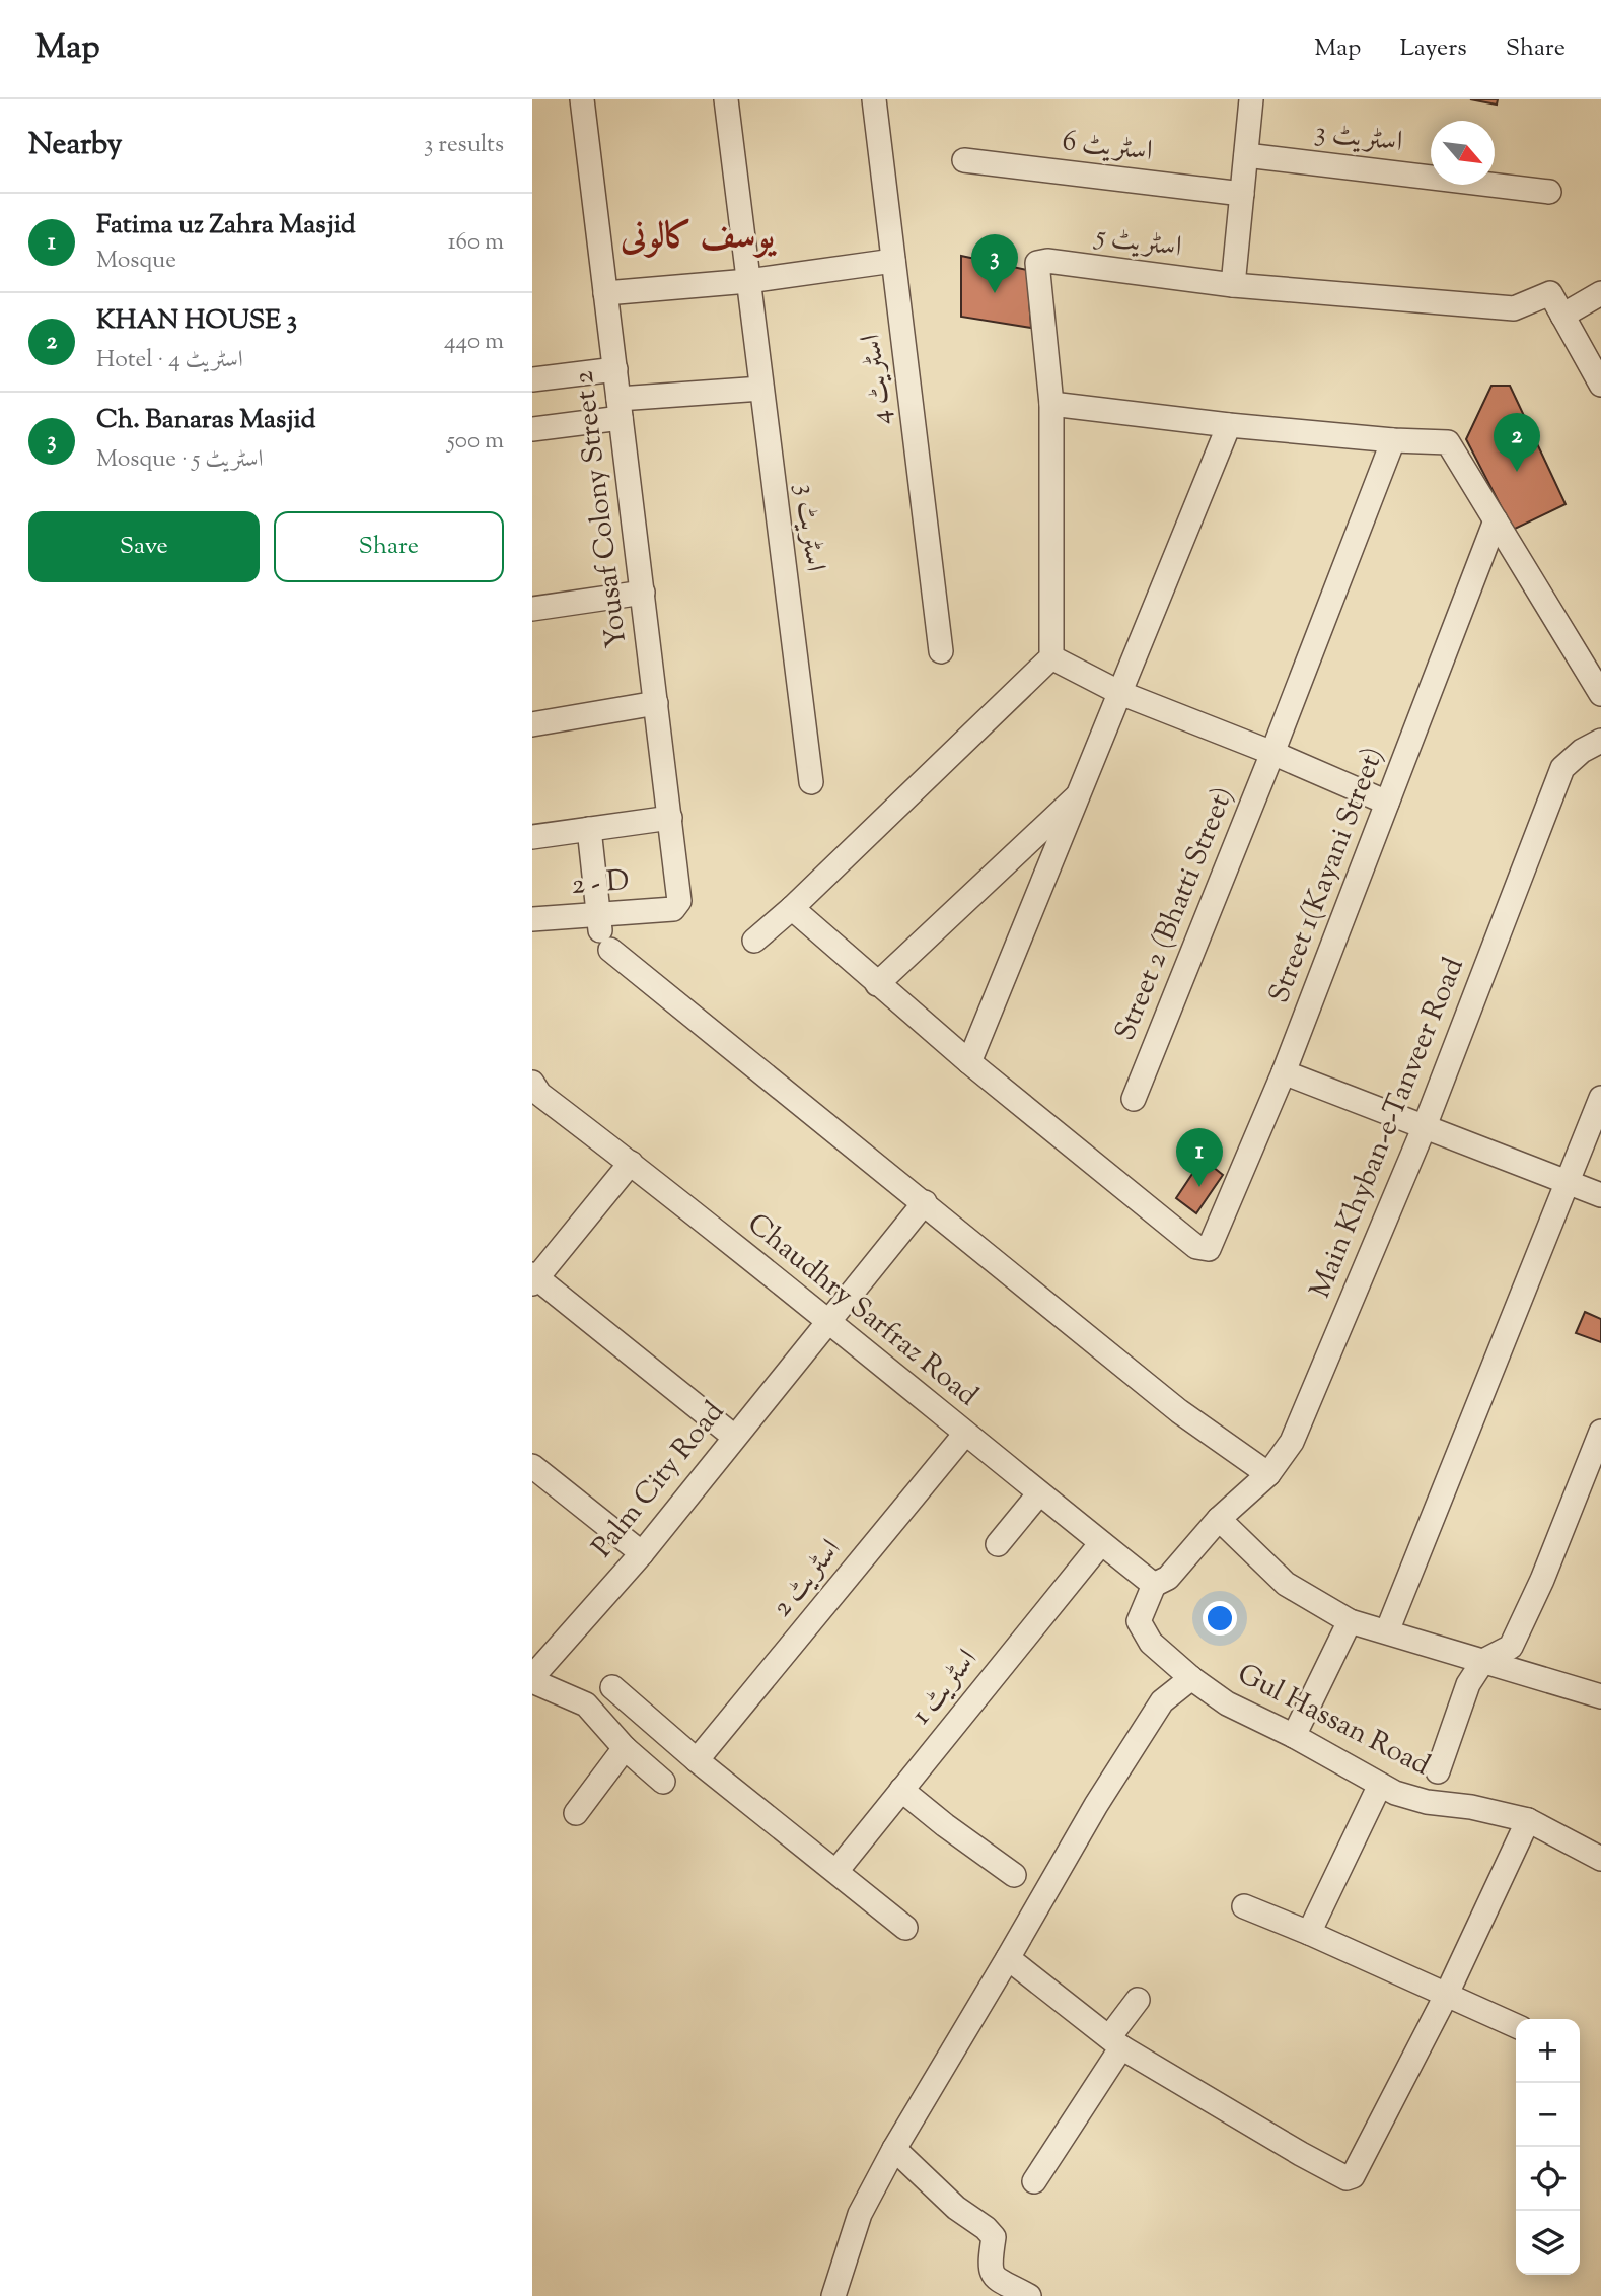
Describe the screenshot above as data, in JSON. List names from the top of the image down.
{
  "streets": {
    "street": [
      "اسٹریٹ 3",
      "اسٹریٹ 6",
      "اسٹریٹ 5",
      "اسٹریٹ 4",
      "Yousaf Colony Street 2",
      "Street 1(Kayani Street)",
      "2 - D",
      "Street 2 (Bhatti Street)",
      "Main Khyban-e-Tanveer Road",
      "Chaudhry Sarfraz Road",
      "Palm City Road",
      "اسٹریٹ 2",
      "اسٹریٹ 1",
      "Gul Hassan Road"
    ]
  },
  "crossings": [
    ["Yousaf Colony Street 2", "2 - D"],
    ["Main Khyban-e-Tanveer Road", "Chaudhry Sarfraz Road"],
    ["Main Khyban-e-Tanveer Road", "Gul Hassan Road"],
    ["Chaudhry Sarfraz Road", "Palm City Road"],
    ["Chaudhry Sarfraz Road", "اسٹریٹ 2"],
    ["Chaudhry Sarfraz Road", "اسٹریٹ 1"],
    ["Chaudhry Sarfraz Road", "Gul Hassan Road"]
  ],
  "districts": ["یوسف کالونی"],
  "north": "bottom right",
  "page": {
    "header": "Map",
    "nav": ["Map", "Layers", "Share"],
    "heading": ["Nearby", "3 results"],
    "list": [
      {
        "mark": "1",
        "name": "Fatima uz Zahra Masjid",
        "note": "Mosque",
        "value": "160 m"
      },
      {
        "mark": "2",
        "name": "KHAN HOUSE 3",
        "note": "Hotel · اسٹریٹ 4",
        "value": "440 m"
      },
      {
        "mark": "3",
        "name": "Ch. Banaras Masjid",
        "note": "Mosque · اسٹریٹ 5",
        "value": "500 m"
      }
    ],
    "pins": ["3", "2", "1"],
    "buttons": ["Save", "Share"],
    "map_buttons": ["+", "−"]
  }
}
